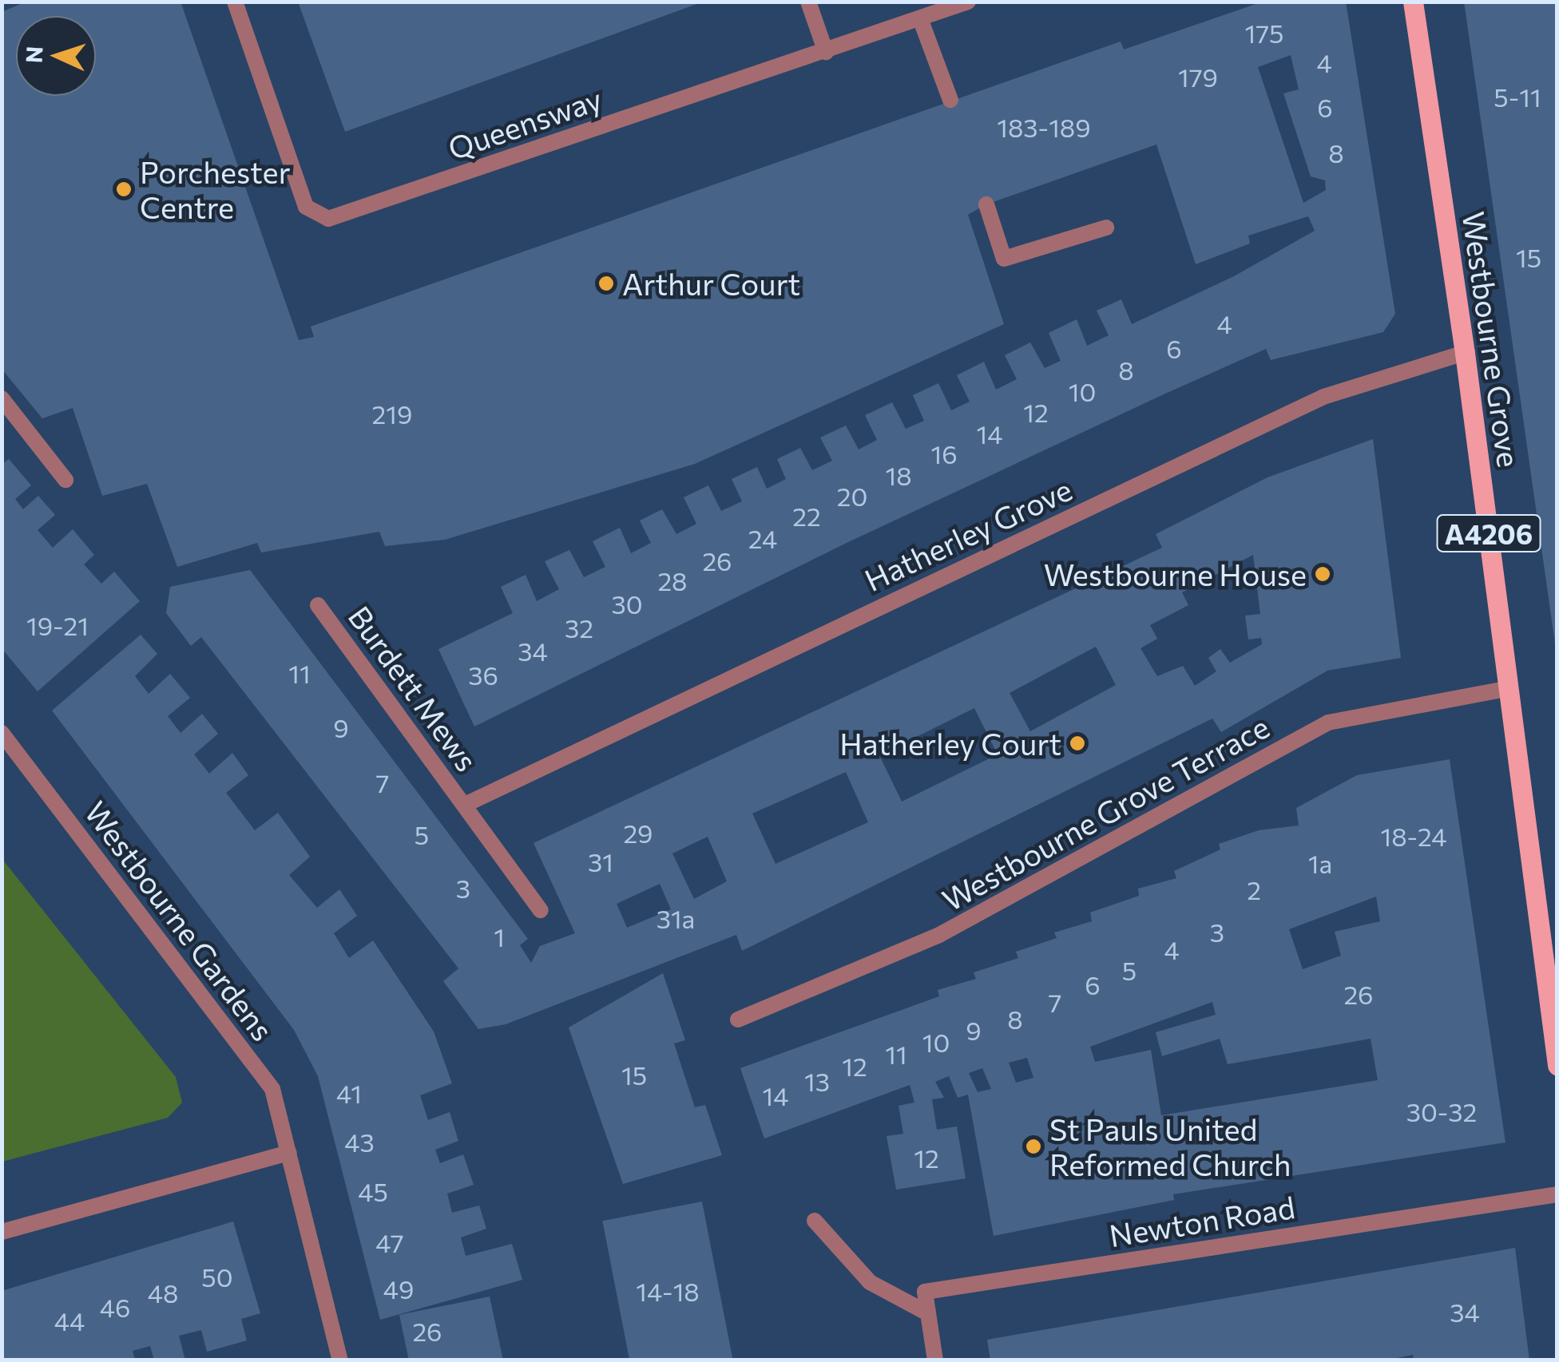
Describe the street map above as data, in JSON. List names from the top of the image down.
{
  "streets": {
    "main road": ["Westbourne Grove", "A4206"],
    "street": [
      "Queensway",
      "Hatherley Grove",
      "Burdett Mews",
      "Westbourne Grove Terrace",
      "Westbourne Gardens",
      "Newton Road"
    ]
  },
  "crossings": [
    ["Westbourne Grove", "Hatherley Grove"],
    ["Westbourne Grove", "Westbourne Grove Terrace"],
    ["Hatherley Grove", "Burdett Mews"]
  ],
  "places": [
    "Porchester Centre",
    "Arthur Court",
    "Westbourne House",
    "Hatherley Court",
    "St Pauls United Reformed Church"
  ],
  "house_numbers": [
    "175",
    "4",
    "179",
    "5-11",
    "6",
    "183-189",
    "8",
    "15",
    "4",
    "6",
    "8",
    "10",
    "12",
    "219",
    "14",
    "16",
    "18",
    "20",
    "22",
    "24",
    "26",
    "28",
    "30",
    "19-21",
    "32",
    "34",
    "11",
    "36",
    "9",
    "7",
    "29",
    "5",
    "18-24",
    "31",
    "1a",
    "3",
    "2",
    "31a",
    "3",
    "1",
    "4",
    "5",
    "6",
    "26",
    "7",
    "8",
    "9",
    "10",
    "11",
    "12",
    "15",
    "13",
    "41",
    "14",
    "30-32",
    "43",
    "12",
    "45",
    "47",
    "50",
    "49",
    "14-18",
    "48",
    "46",
    "34",
    "44",
    "26"
  ],
  "north": "left"
}
